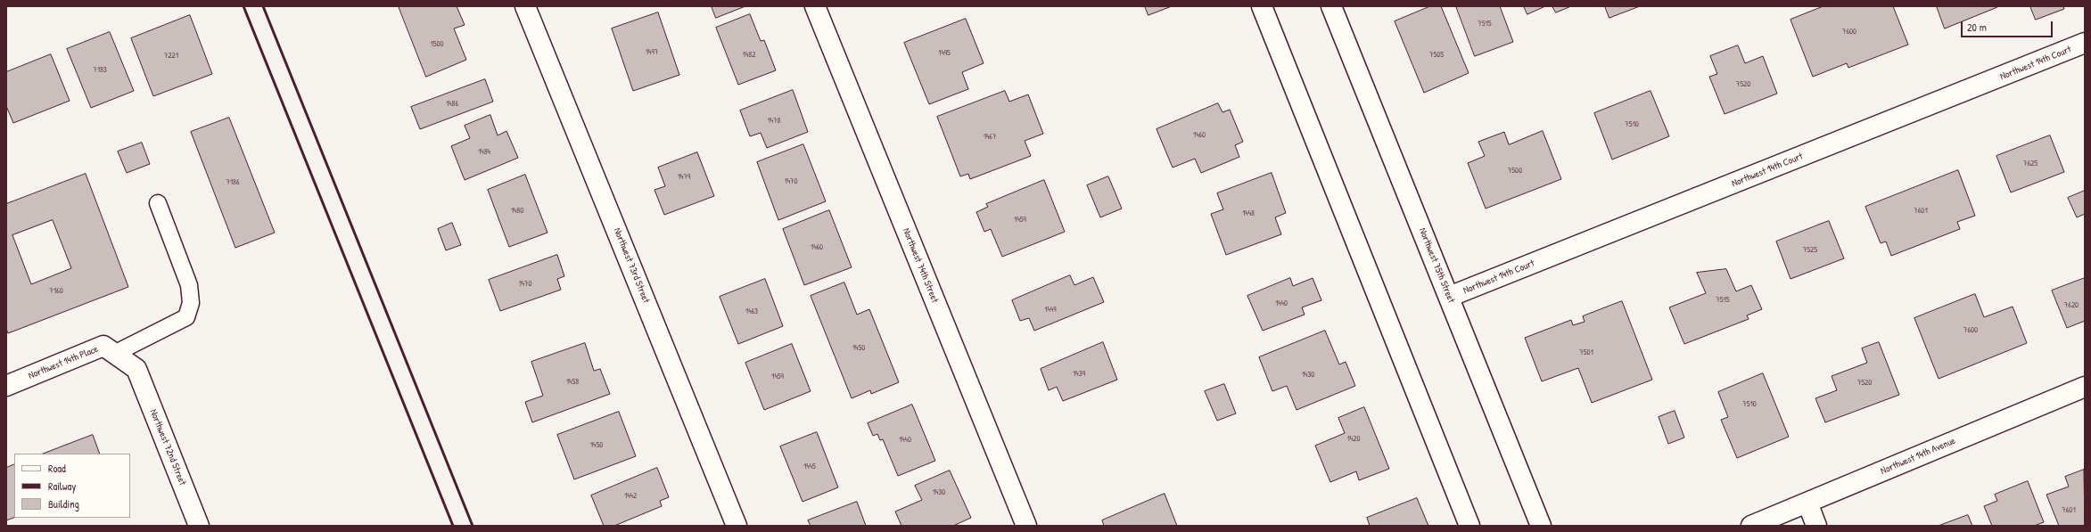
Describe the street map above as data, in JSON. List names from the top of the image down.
{
  "streets": {
    "street": [
      "Northwest 14th Court",
      "Northwest 73rd Street",
      "Northwest 74th Street",
      "Northwest 75th Street",
      "Northwest 14th Place",
      "Northwest 72nd Street",
      "Northwest 14th Avenue"
    ]
  },
  "crossings": [
    ["Northwest 14th Court", "Northwest 75th Street"],
    ["Northwest 14th Place", "Northwest 72nd Street"]
  ],
  "house_numbers": [
    "7515",
    "7600",
    "1500",
    "1497",
    "1495",
    "1482",
    "7505",
    "7221",
    "7183",
    "7520",
    "1486",
    "1478",
    "7510",
    "1460",
    "1467",
    "1484",
    "7625",
    "7500",
    "1479",
    "1470",
    "7186",
    "1480",
    "7601",
    "1448",
    "1459",
    "1460",
    "7525",
    "1470",
    "7160",
    "7515",
    "1440",
    "7620",
    "1449",
    "1463",
    "7600",
    "1450",
    "7501",
    "1439",
    "1430",
    "1459",
    "1458",
    "7520",
    "7510",
    "1420",
    "1440",
    "1450",
    "1445",
    "1430",
    "1442",
    "7601"
  ],
  "legend": ["Road", "Railway", "Building"],
  "scale_bar": "20 m"
}
